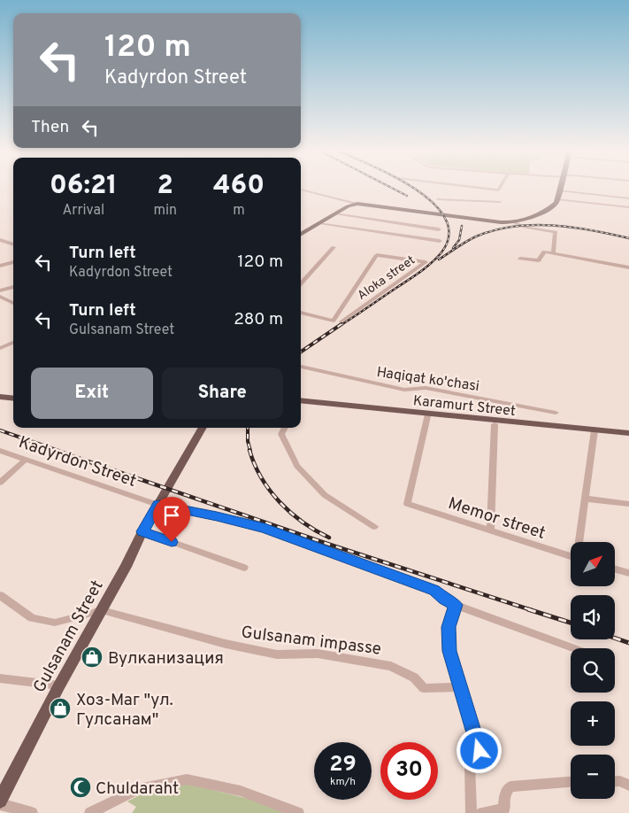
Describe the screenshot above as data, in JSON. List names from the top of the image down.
{
  "streets": {
    "main road": ["Karamurt Street", "Gulsanam Street"],
    "street": [
      "Aloka street",
      "Haqiqat ko'chasi",
      "Kadyrdon Street",
      "Memor street",
      "Gulsanam impasse"
    ]
  },
  "crossings": [
    ["Karamurt Street", "Memor street"],
    ["Kadyrdon Street", "Gulsanam Street"],
    ["Gulsanam Street", "Gulsanam impasse"]
  ],
  "places": {
    "shop": ["Вулканизация", "Хоз-Маг \"ул. Гулсанам\""],
    "mosque": ["Chuldaraht"]
  },
  "north": "top right",
  "page": {
    "turn": ["120 m", "Kadyrdon Street"],
    "then": "Then",
    "eta": [
      "06:21",
      "Arrival",
      "2",
      "min",
      "460",
      "m"
    ],
    "list": [
      {
        "name": "Turn left",
        "note": "Kadyrdon Street",
        "value": "120 m"
      },
      {
        "name": "Turn left",
        "note": "Gulsanam Street",
        "value": "280 m"
      }
    ],
    "buttons": ["Exit", "Share"],
    "map_buttons": ["+", "−"],
    "speed": "29 km/h",
    "limit": "30"
  }
}
